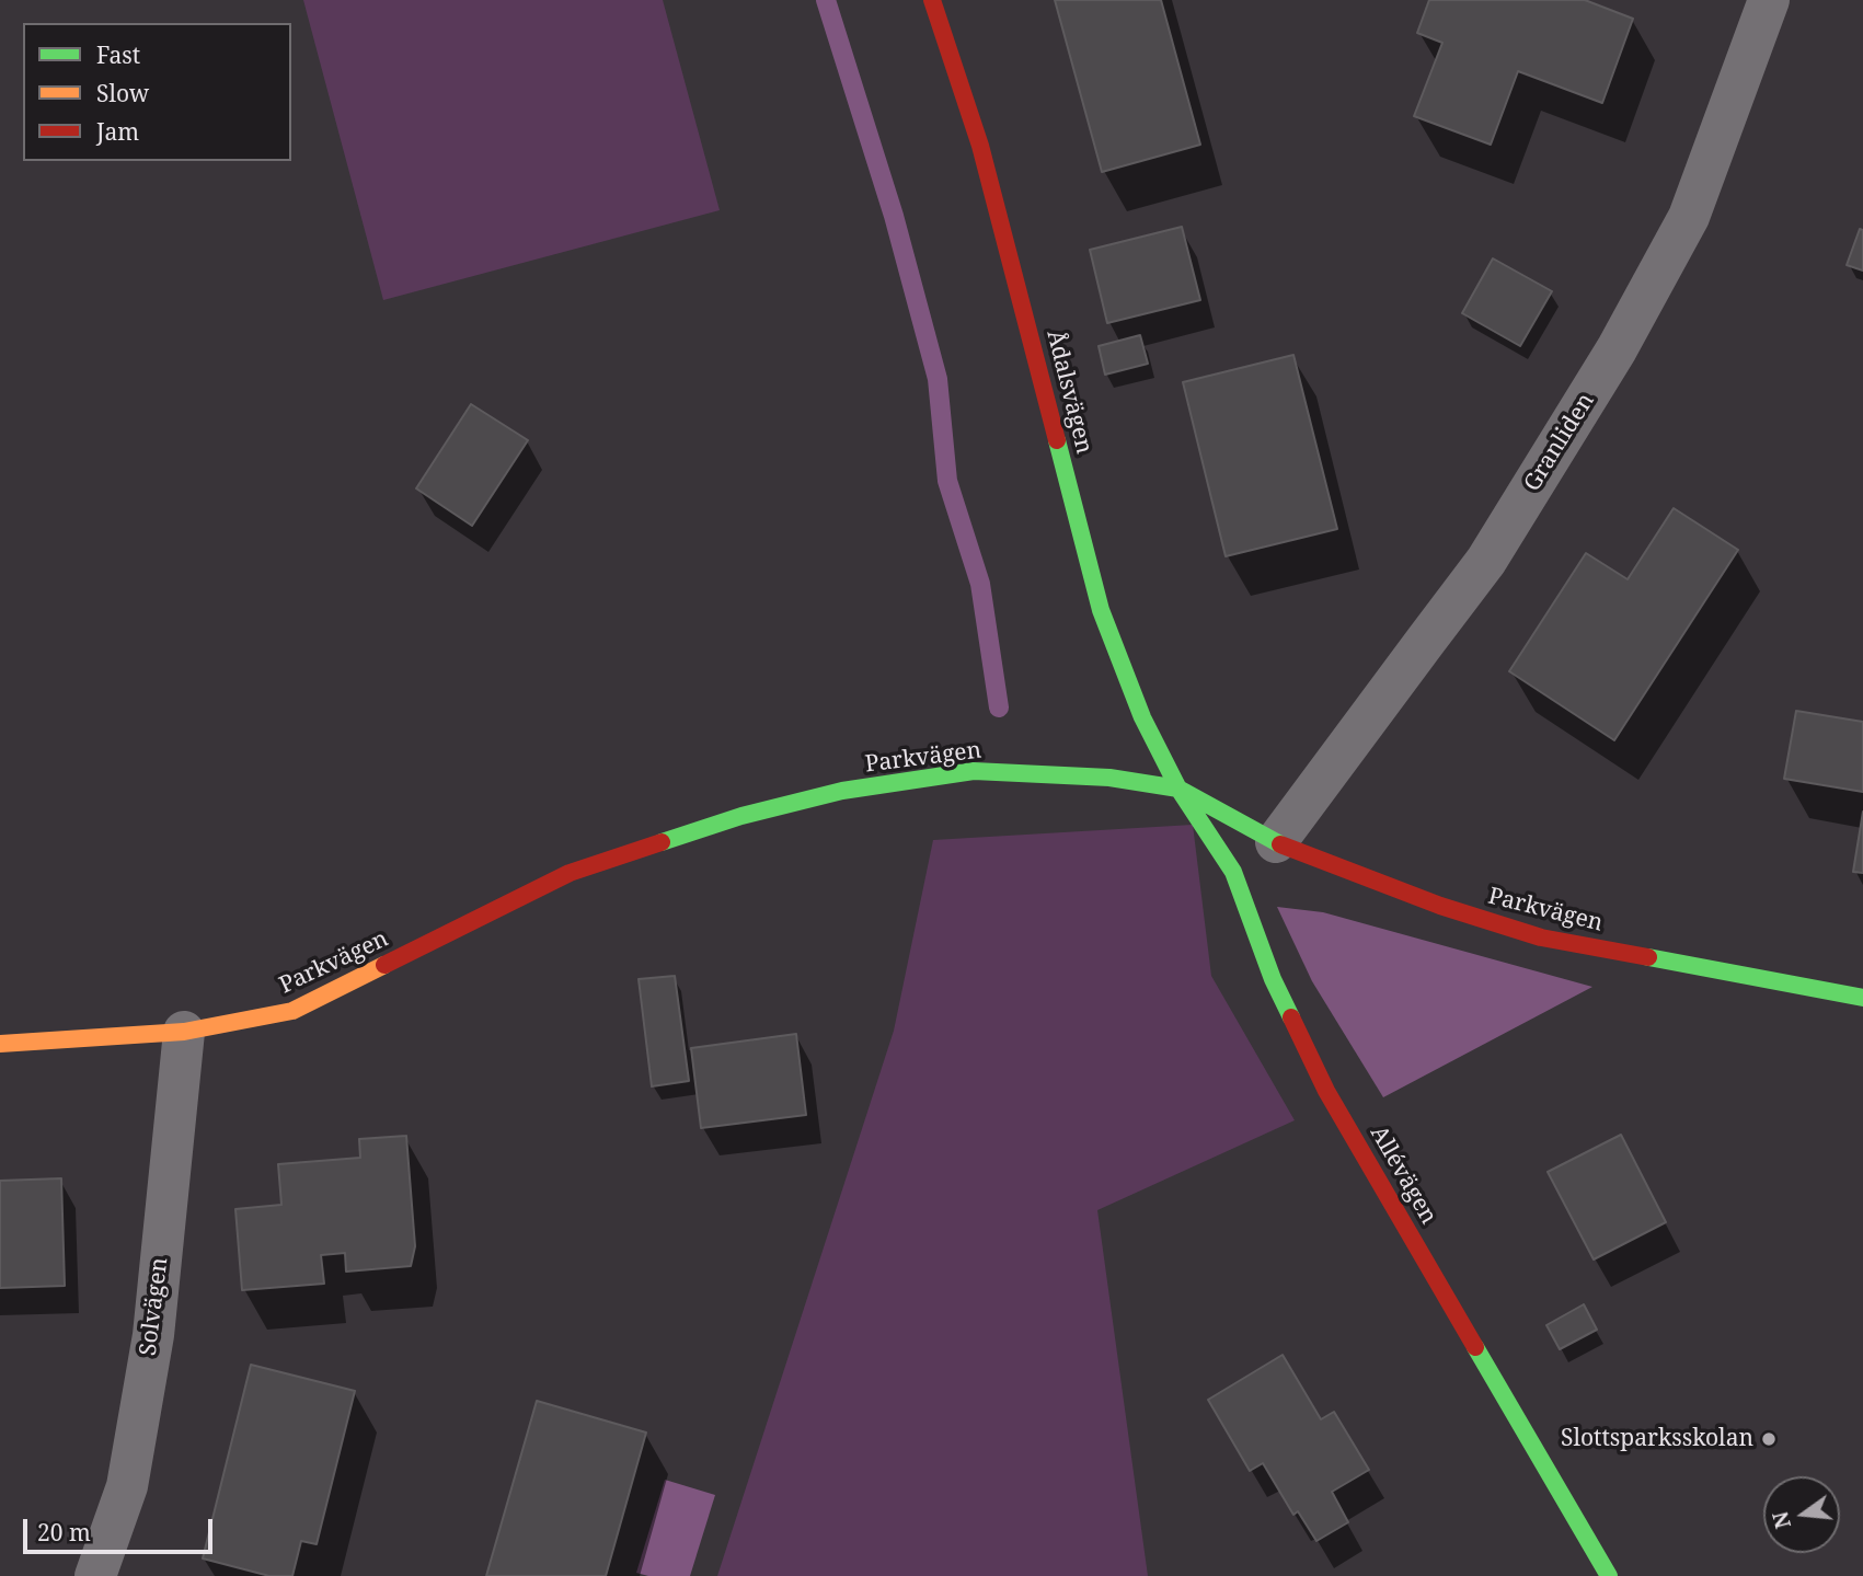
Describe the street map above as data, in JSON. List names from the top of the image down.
{
  "streets": {
    "street": [
      "Ådalsvägen",
      "Granliden",
      "Parkvägen",
      "Allévägen",
      "Solvägen"
    ]
  },
  "crossings": [
    ["Ådalsvägen", "Parkvägen"],
    ["Ådalsvägen", "Allévägen"],
    ["Granliden", "Parkvägen"],
    ["Parkvägen", "Allévägen"],
    ["Parkvägen", "Solvägen"]
  ],
  "places": ["Slottsparksskolan"],
  "legend": ["Fast", "Slow", "Jam"],
  "scale_bar": "20 m",
  "north": "left"
}
